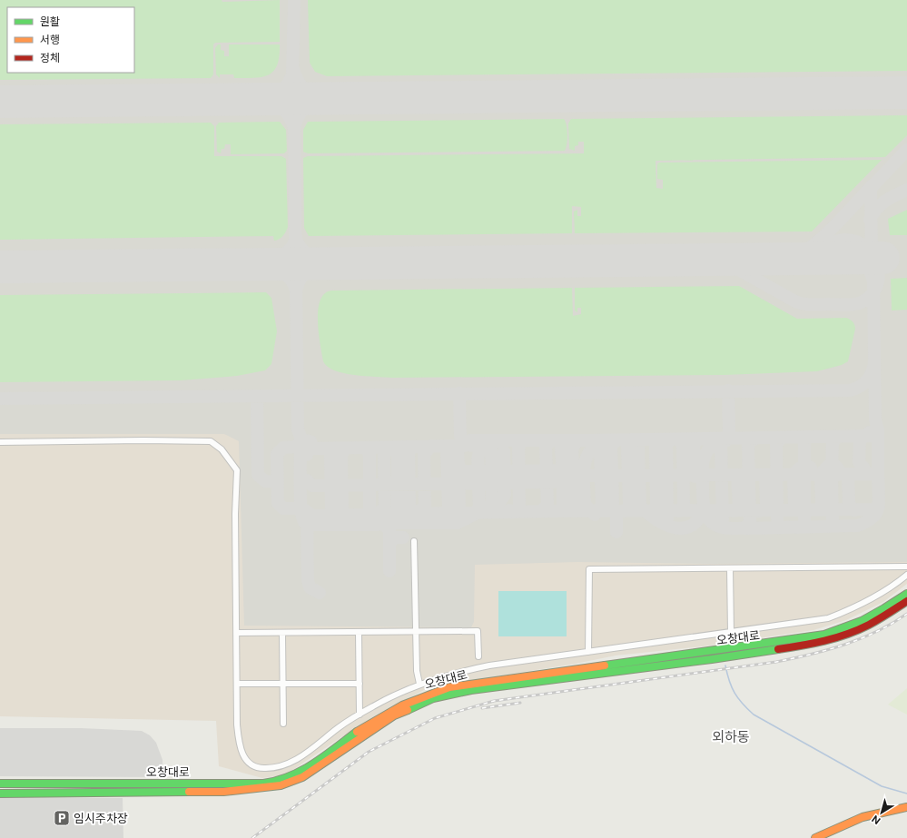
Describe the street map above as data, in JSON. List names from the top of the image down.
{
  "streets": {
    "main road": ["오창대로"]
  },
  "districts": ["외하동"],
  "places": {
    "parking": ["임시주차장"]
  },
  "legend": ["원활", "서행", "정체"],
  "north": "bottom left"
}
